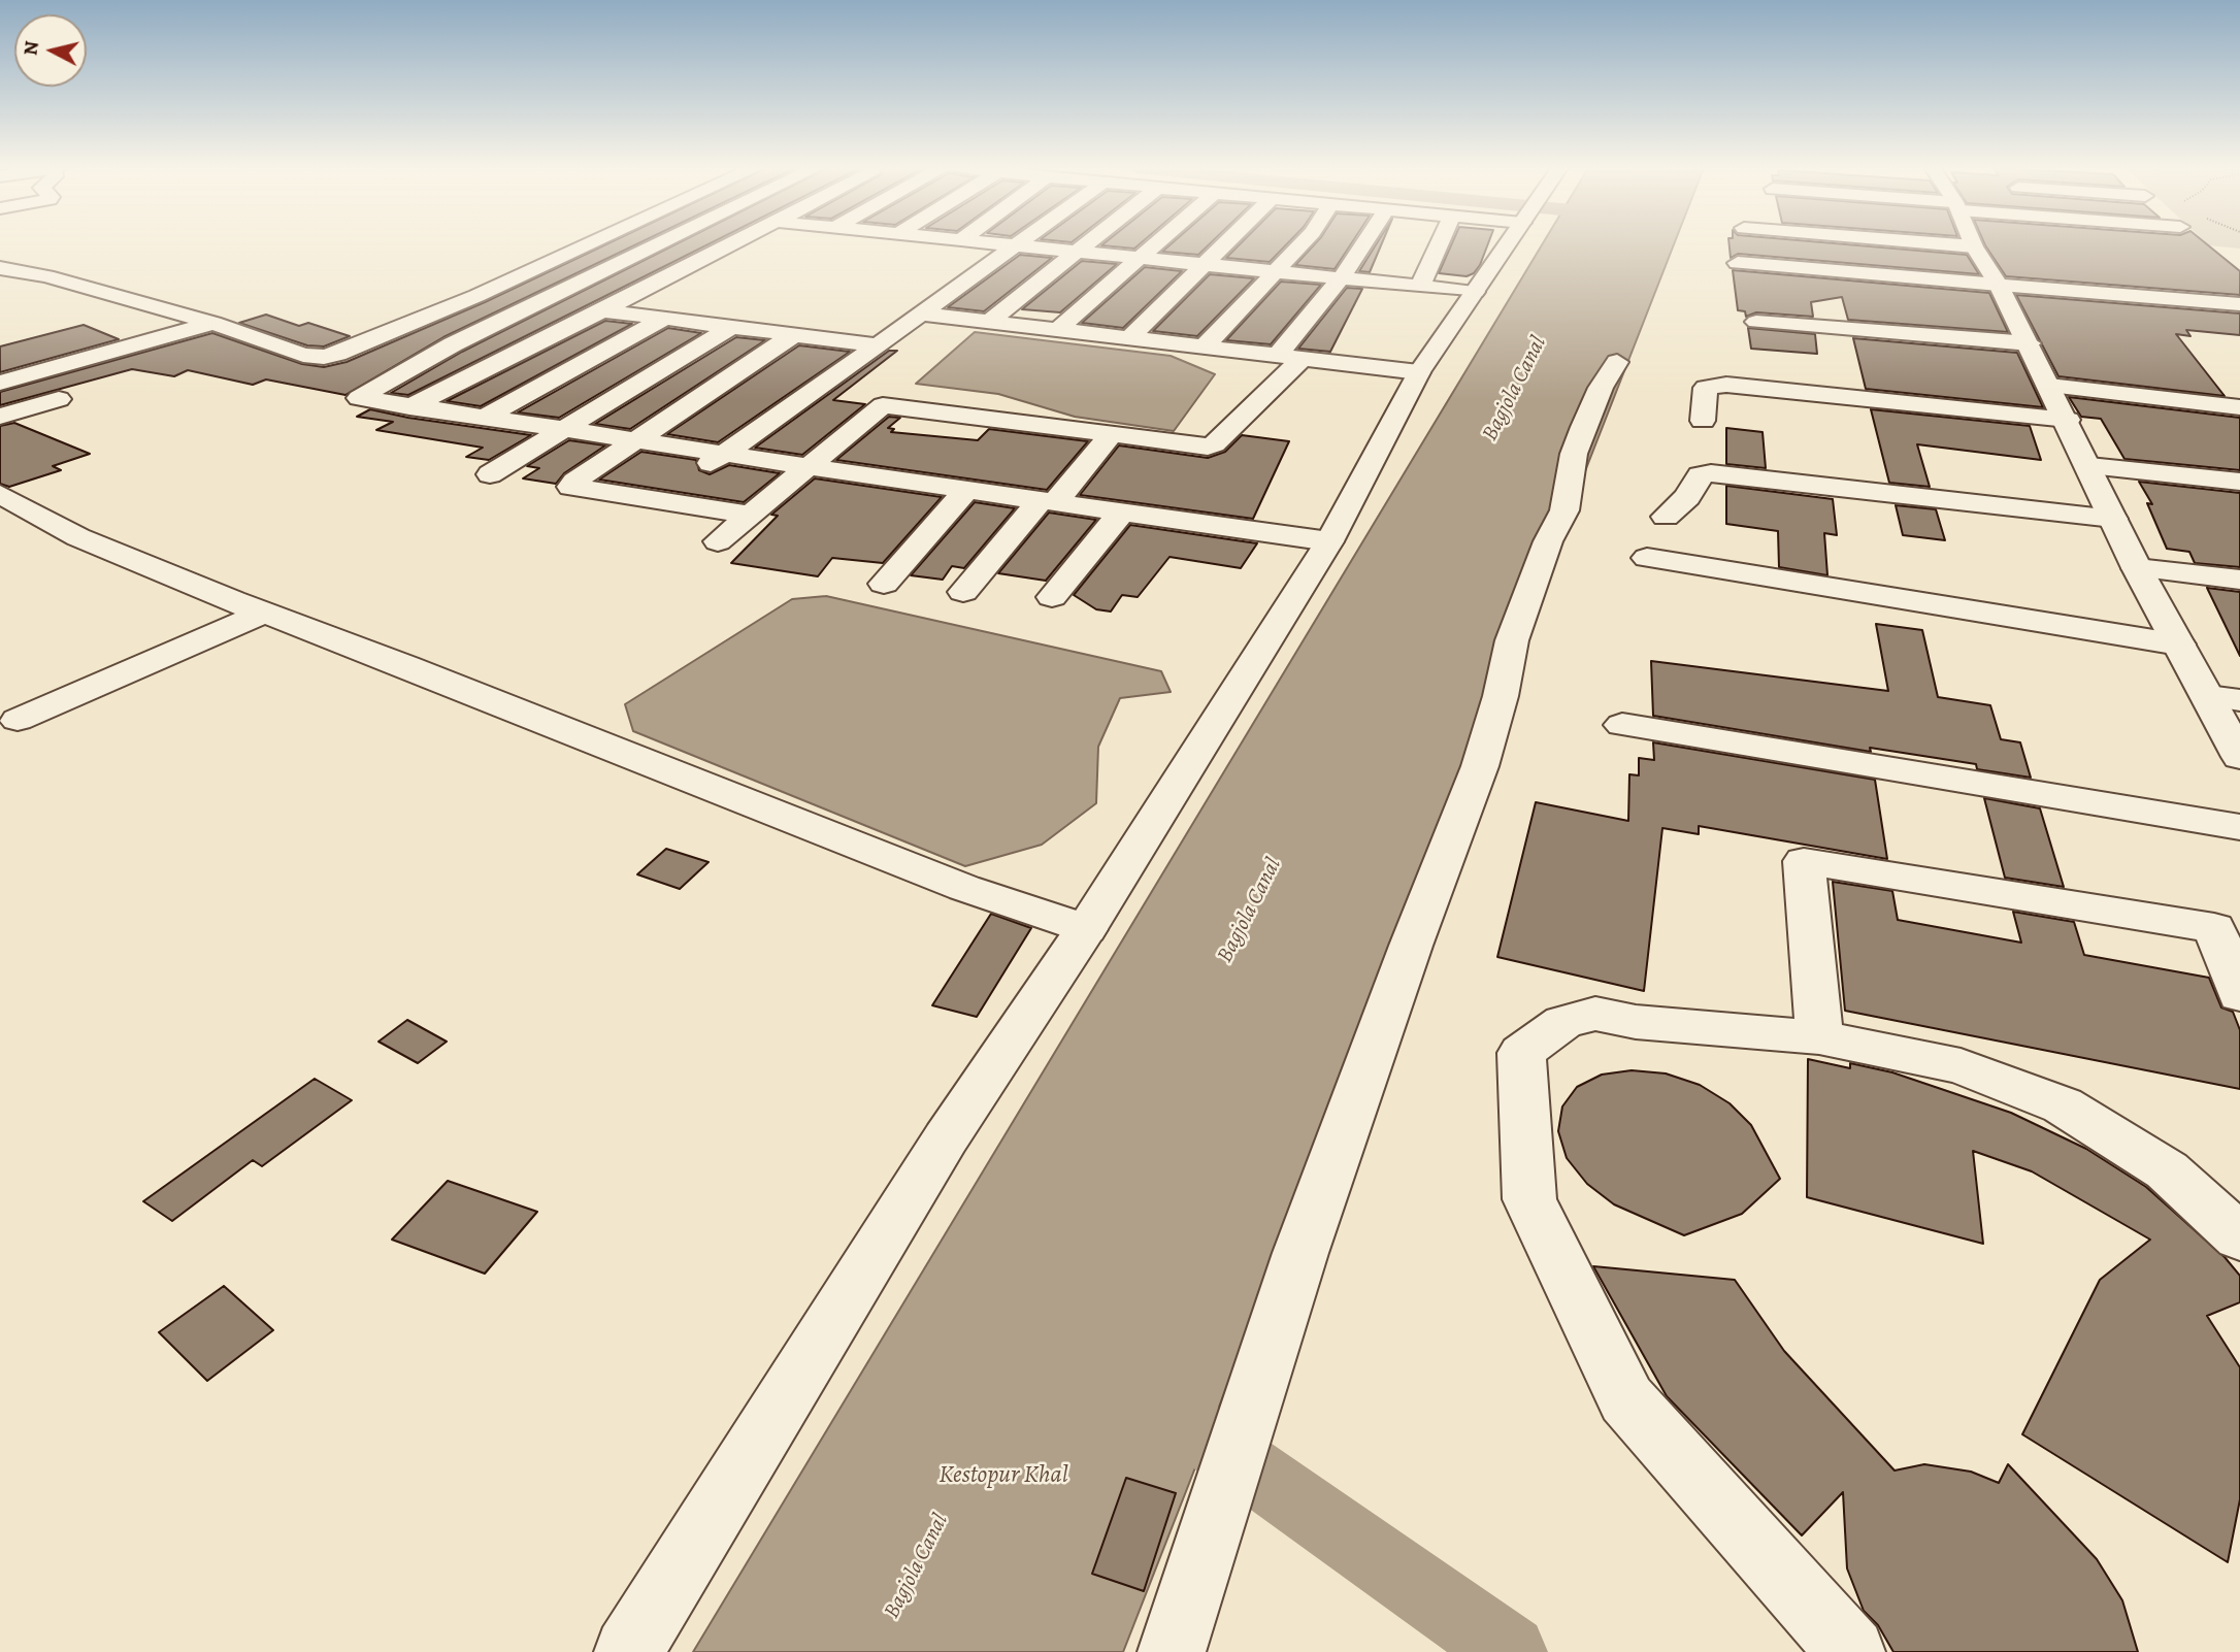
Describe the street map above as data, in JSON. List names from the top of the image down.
{
  "water": ["Bagjola Canal", "Kestopur Khal"],
  "north": "left"
}
